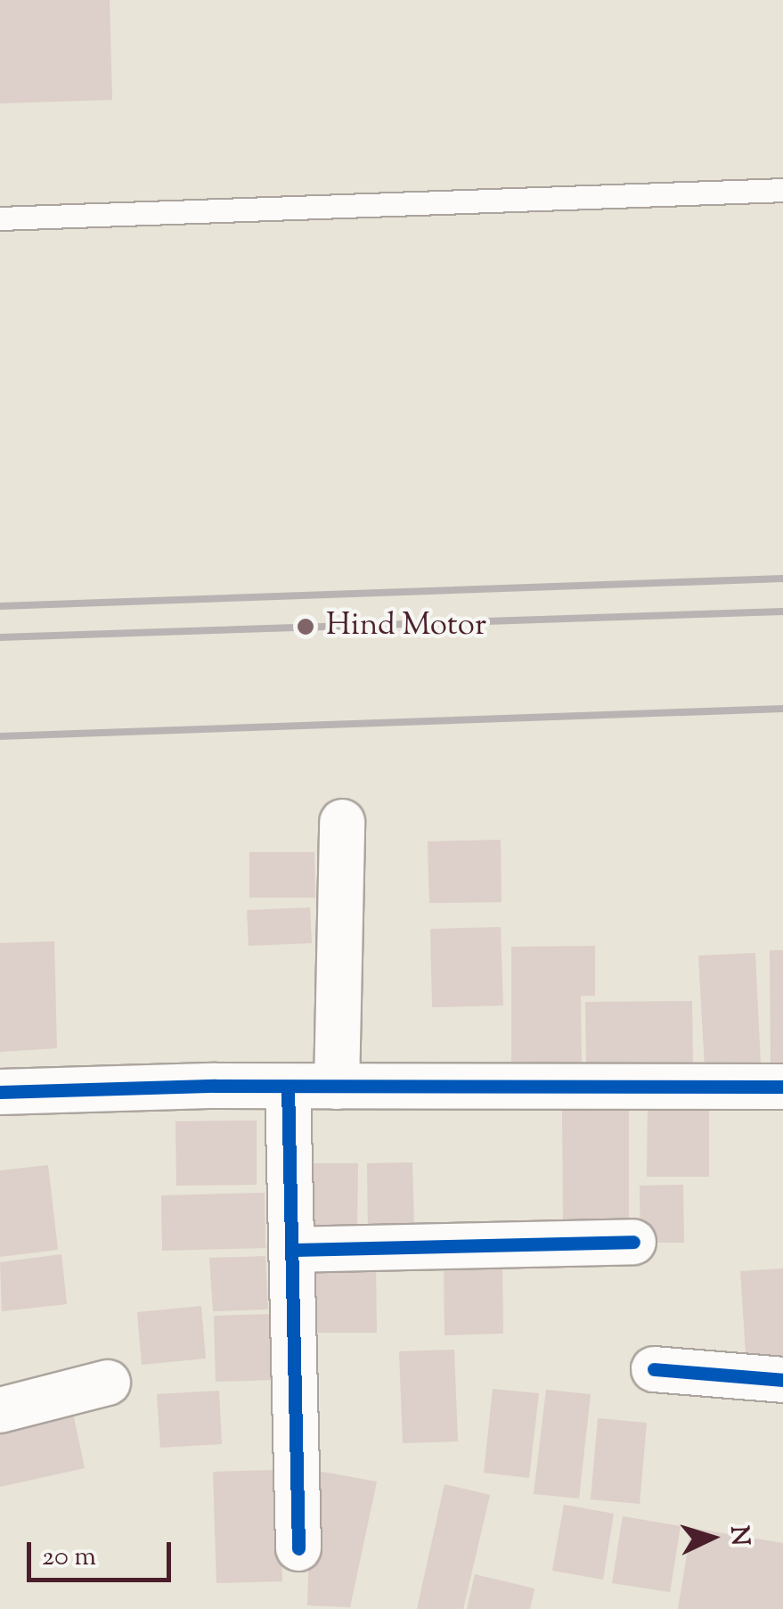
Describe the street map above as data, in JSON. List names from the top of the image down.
{
  "places": ["Hind Motor"],
  "scale_bar": "20 m",
  "north": "right"
}
